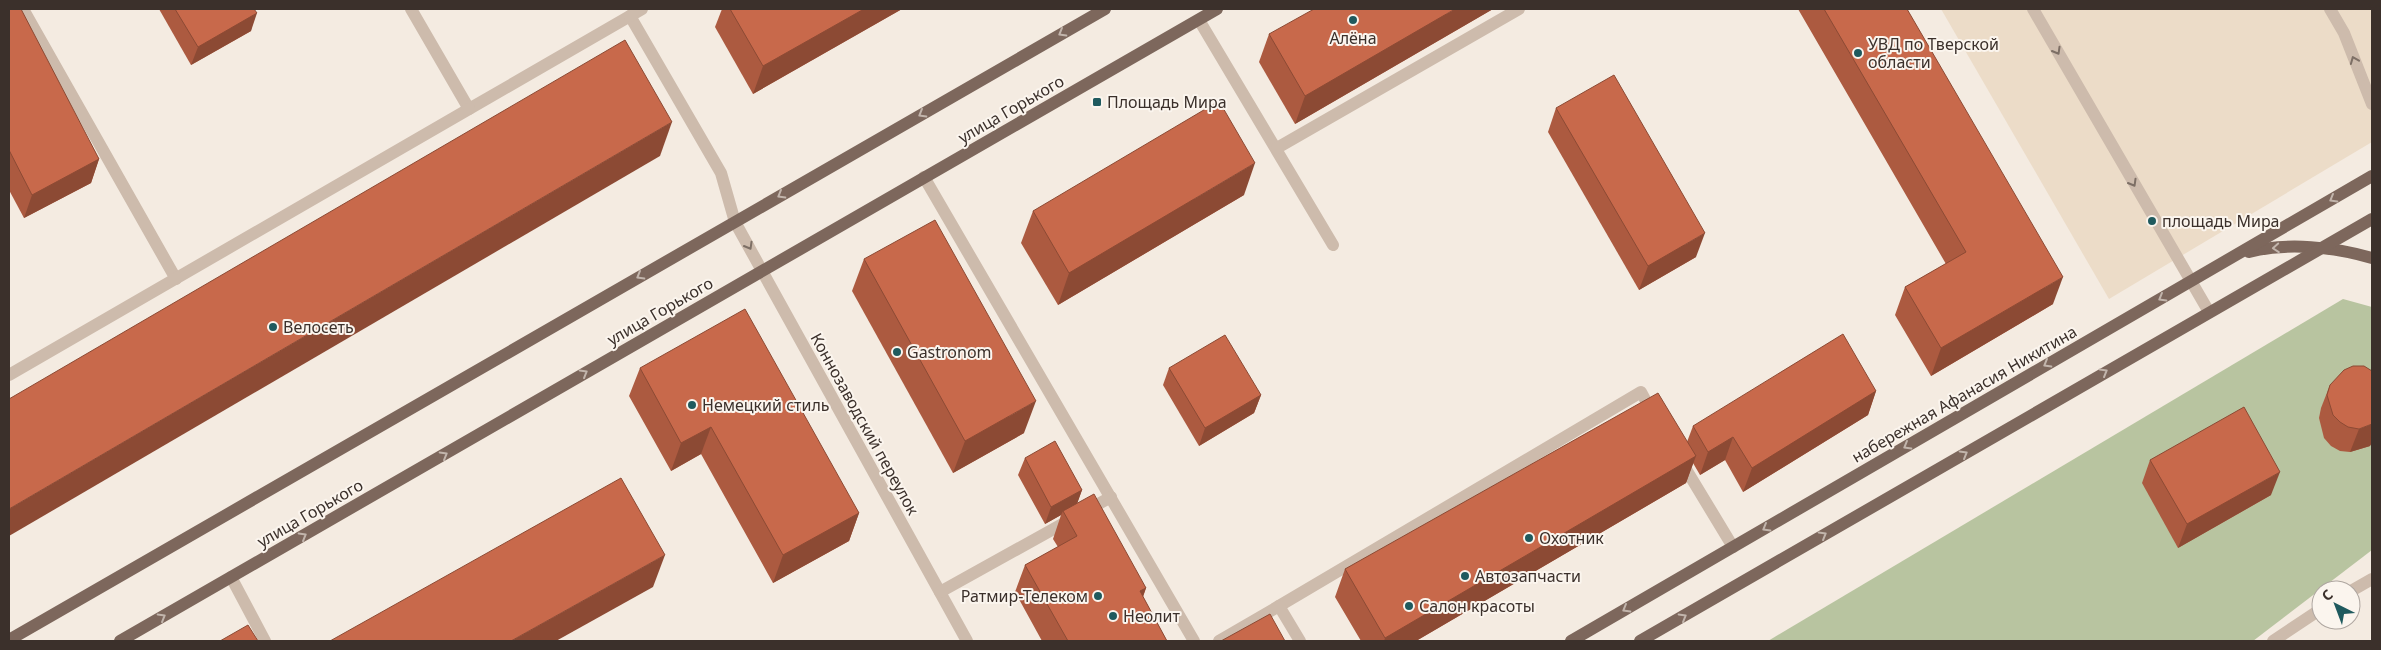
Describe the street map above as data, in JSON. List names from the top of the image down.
{
  "streets": {
    "main road": ["улица Горького", "набережная Афанасия Никитина"],
    "street": ["Коннозаводский переулок"]
  },
  "crossings": [
    ["улица Горького", "Коннозаводский переулок"]
  ],
  "places": {
    "other": [
      "Алёна",
      "УВД по Тверской области",
      "площадь Мира",
      "Велосеть",
      "Gastronom",
      "Немецкий стиль",
      "Охотник",
      "Автозапчасти",
      "Ратмир-Телеком",
      "Салон красоты",
      "Неолит"
    ],
    "transit": ["Площадь Мира"]
  },
  "north": "top left"
}
